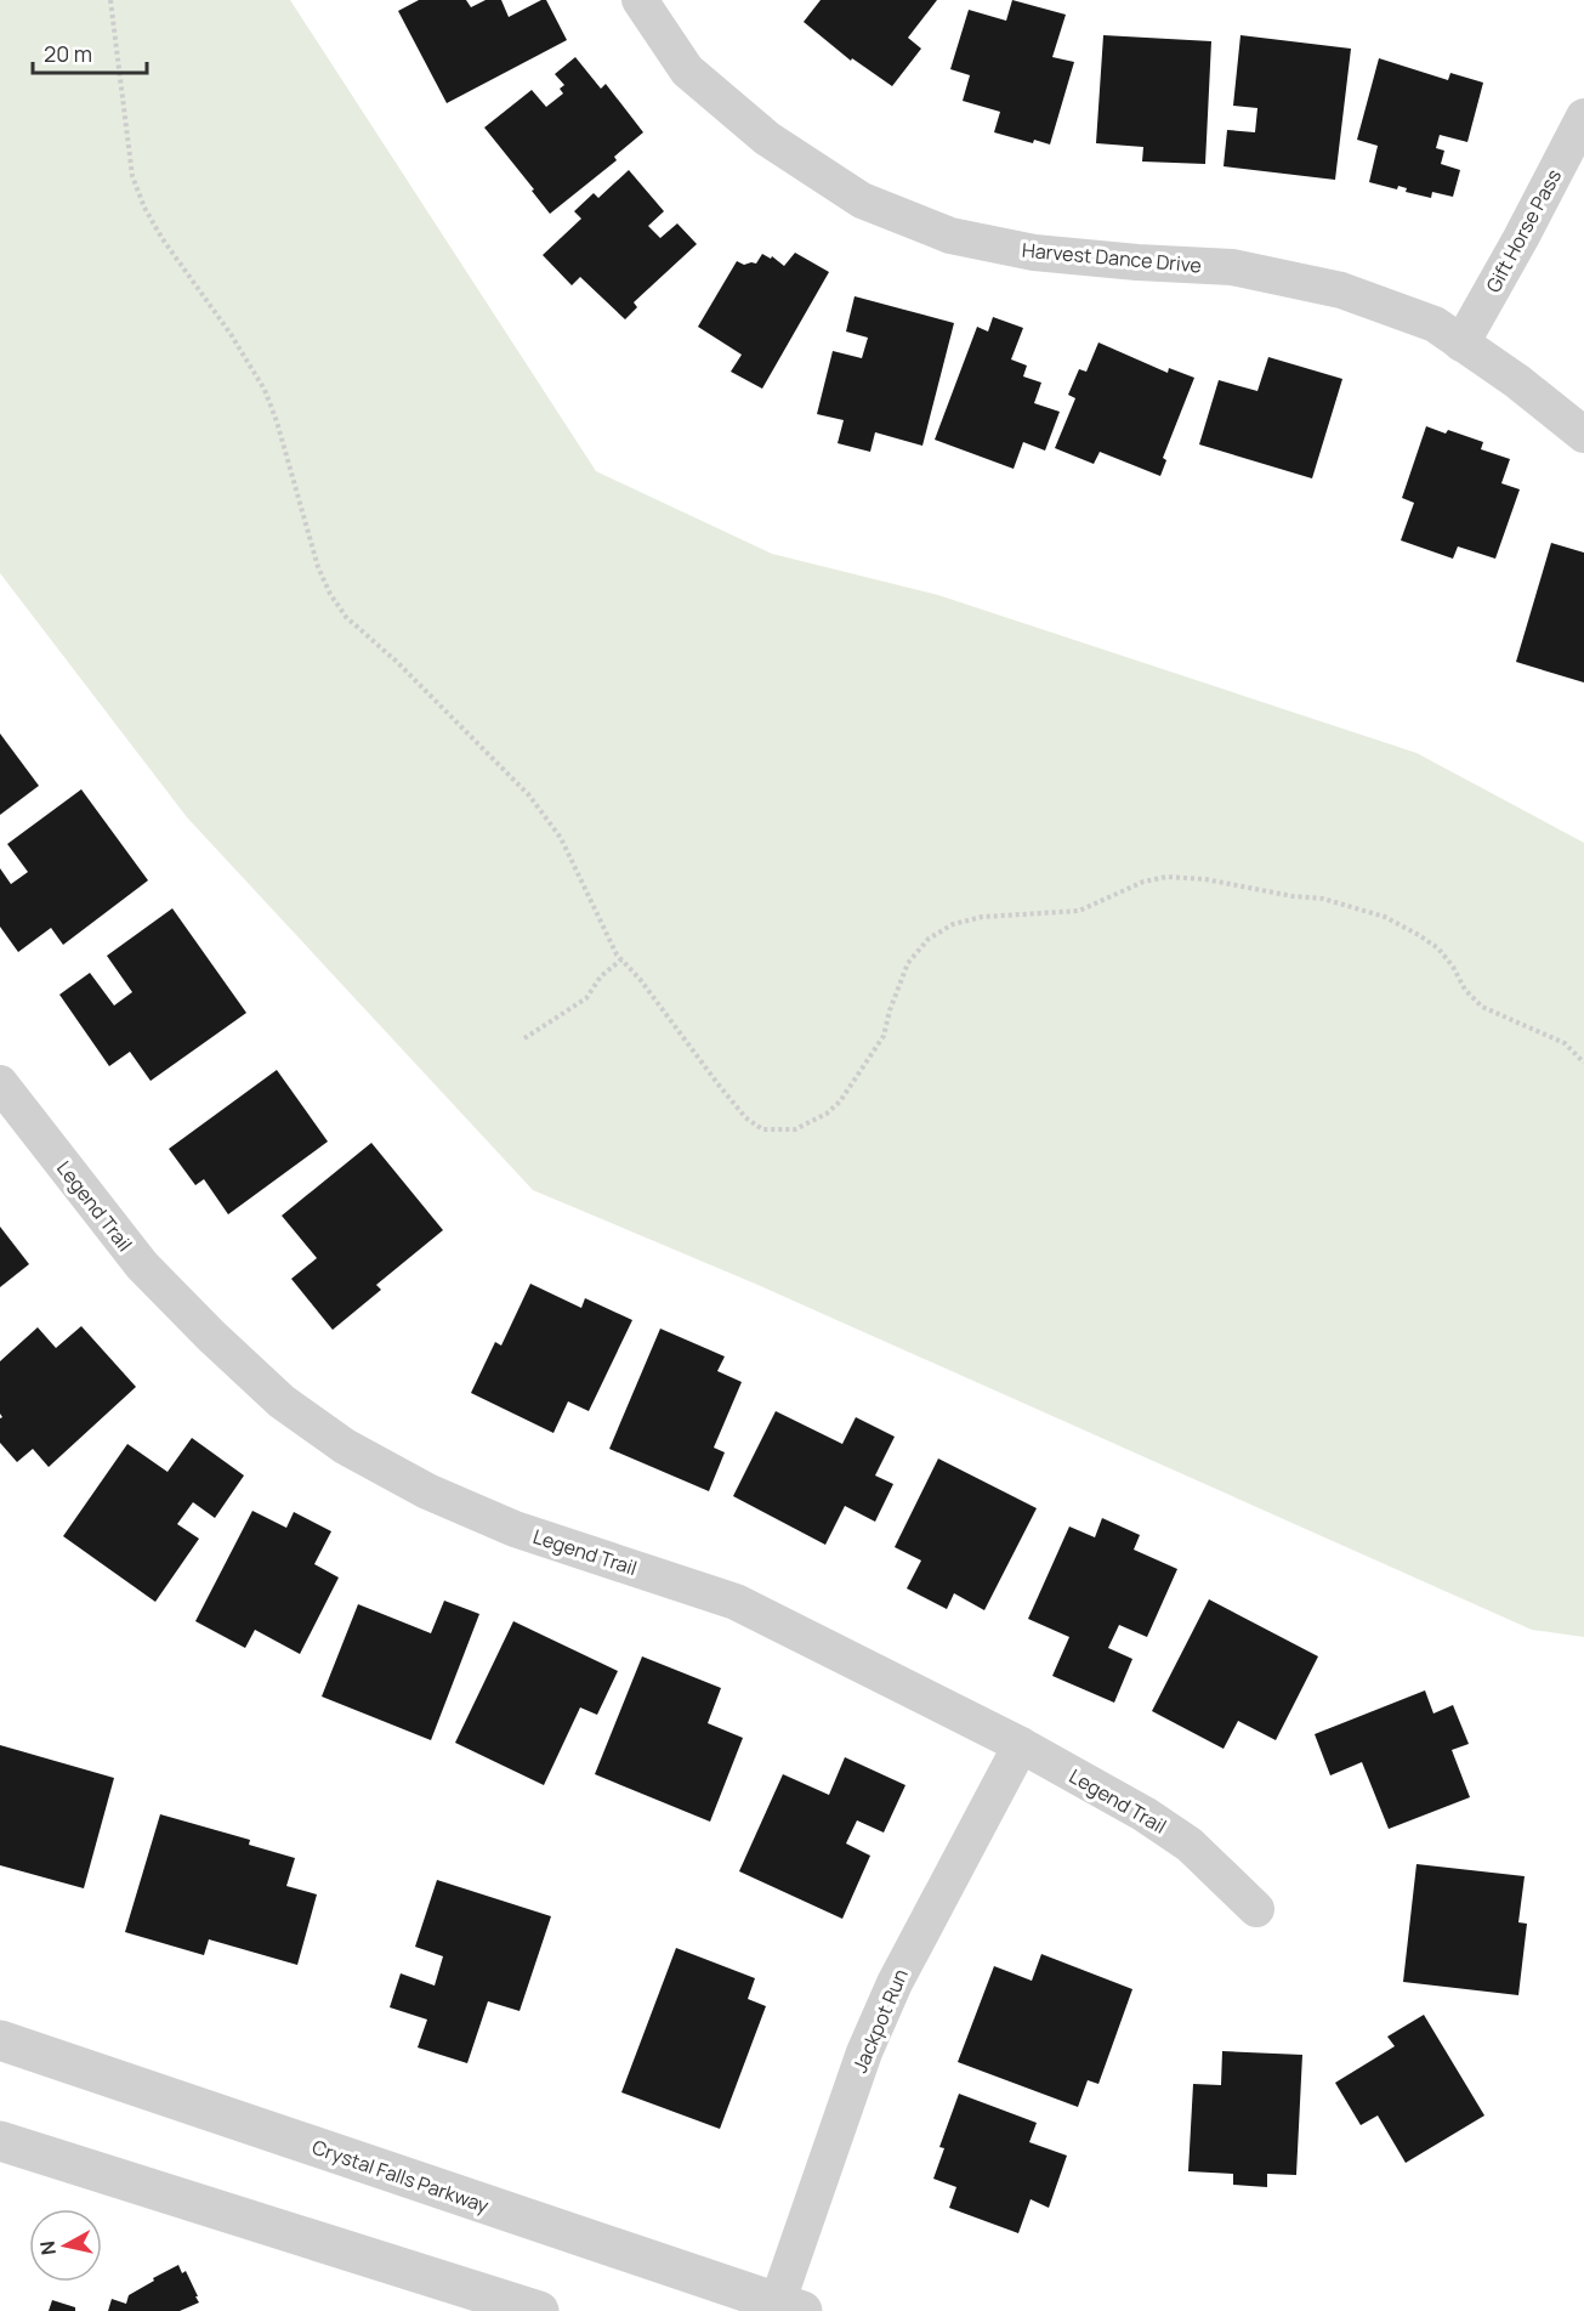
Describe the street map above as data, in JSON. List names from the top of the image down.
{
  "streets": {
    "street": [
      "Gift Horse Pass",
      "Harvest Dance Drive",
      "Legend Trail",
      "Jackpot Run",
      "Crystal Falls Parkway"
    ]
  },
  "crossings": [
    ["Gift Horse Pass", "Harvest Dance Drive"],
    ["Legend Trail", "Jackpot Run"],
    ["Jackpot Run", "Crystal Falls Parkway"]
  ],
  "scale_bar": "20 m",
  "north": "left"
}
